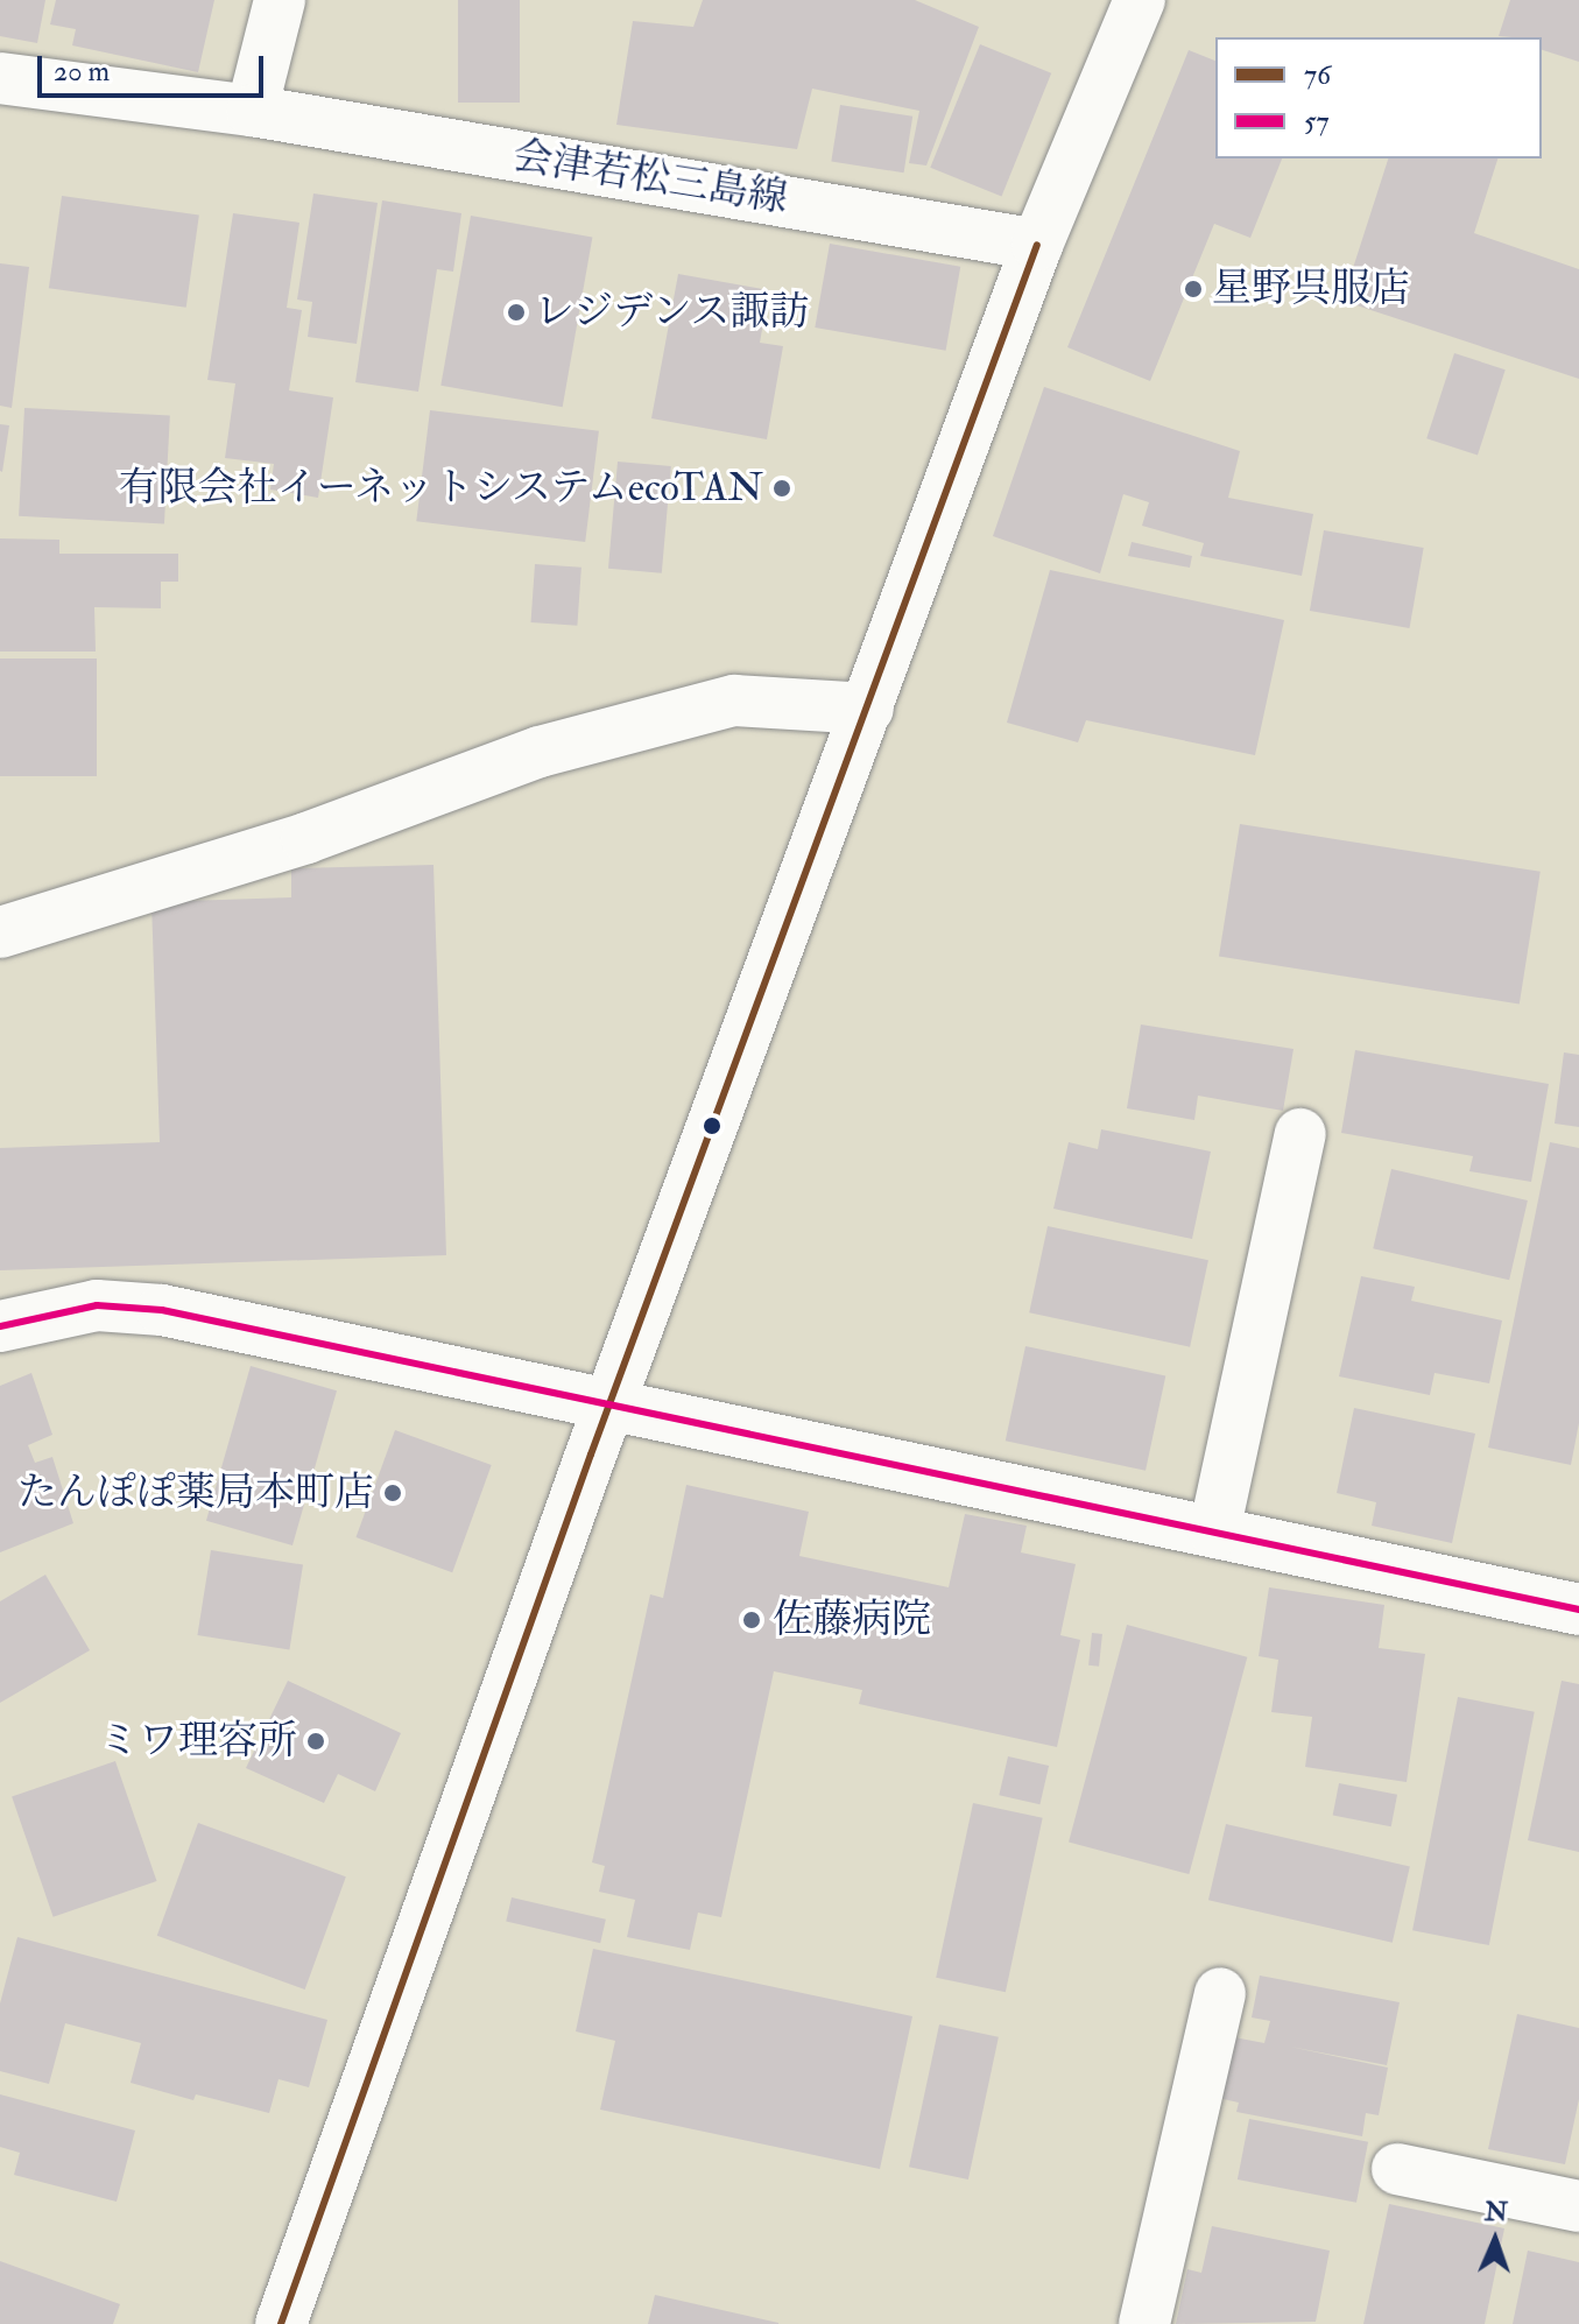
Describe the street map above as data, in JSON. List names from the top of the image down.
{
  "streets": {
    "street": ["会津若松三島線"]
  },
  "places": [
    "星野呉服店",
    "レジデンス諏訪",
    "有限会社イーネットシステムecoTAN",
    "たんぽぽ薬局本町店",
    "佐藤病院",
    "ミワ理容所"
  ],
  "lines": ["transit line 76", "transit line 57"],
  "legend": ["76", "57"],
  "scale_bar": "20 m",
  "north": "top"
}
